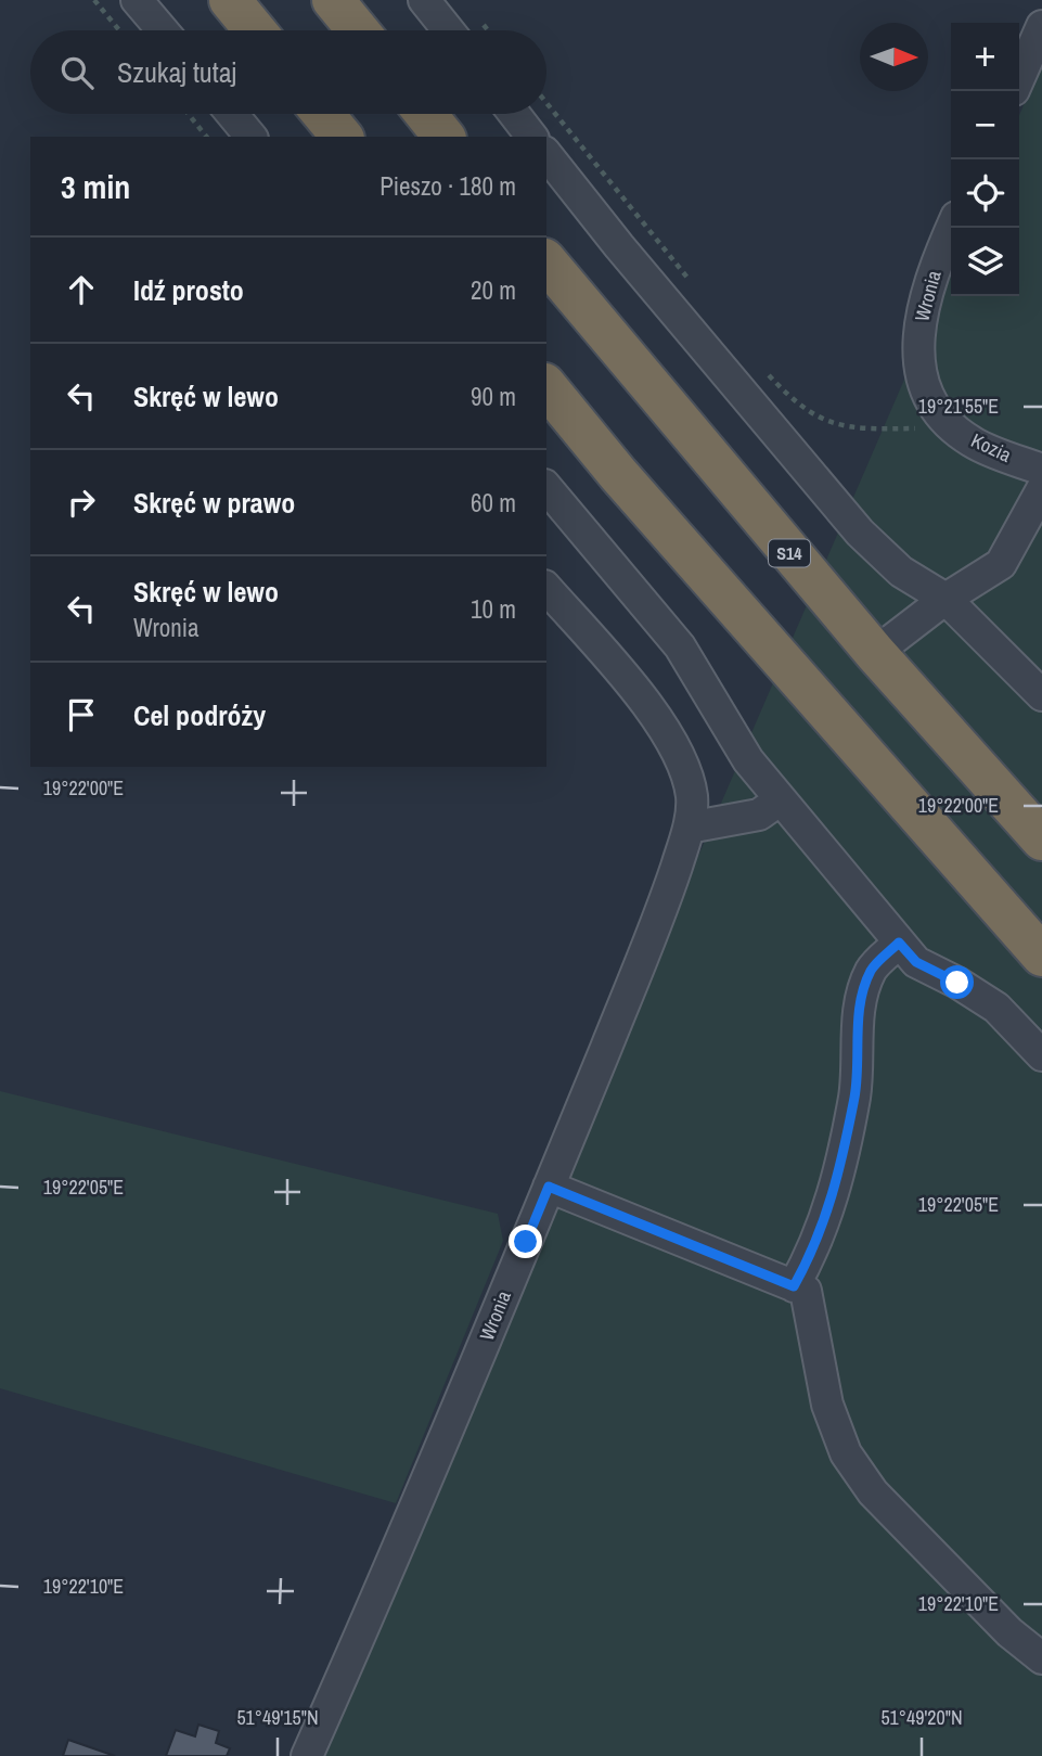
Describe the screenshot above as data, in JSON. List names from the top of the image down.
{
  "streets": {
    "highway": ["S14"],
    "street": ["Wronia", "Kozia"]
  },
  "crossings": [
    ["Wronia", "Kozia"]
  ],
  "north": "right",
  "page": {
    "map_buttons": ["+", "−"],
    "search": "Szukaj tutaj",
    "heading": ["3 min", "Pieszo · 180 m"],
    "list": [
      ["Idź prosto", "20 m"],
      ["Skręć w lewo", "90 m"],
      ["Skręć w prawo", "60 m"],
      ["Skręć w lewo", "Wronia", "10 m"],
      "Cel podróży"
    ]
  },
  "coordinates": [
    "19°21'55\"E",
    "19°22'00\"E",
    "19°22'05\"E",
    "19°22'10\"E",
    "51°49'15\"N",
    "51°49'20\"N"
  ]
}
